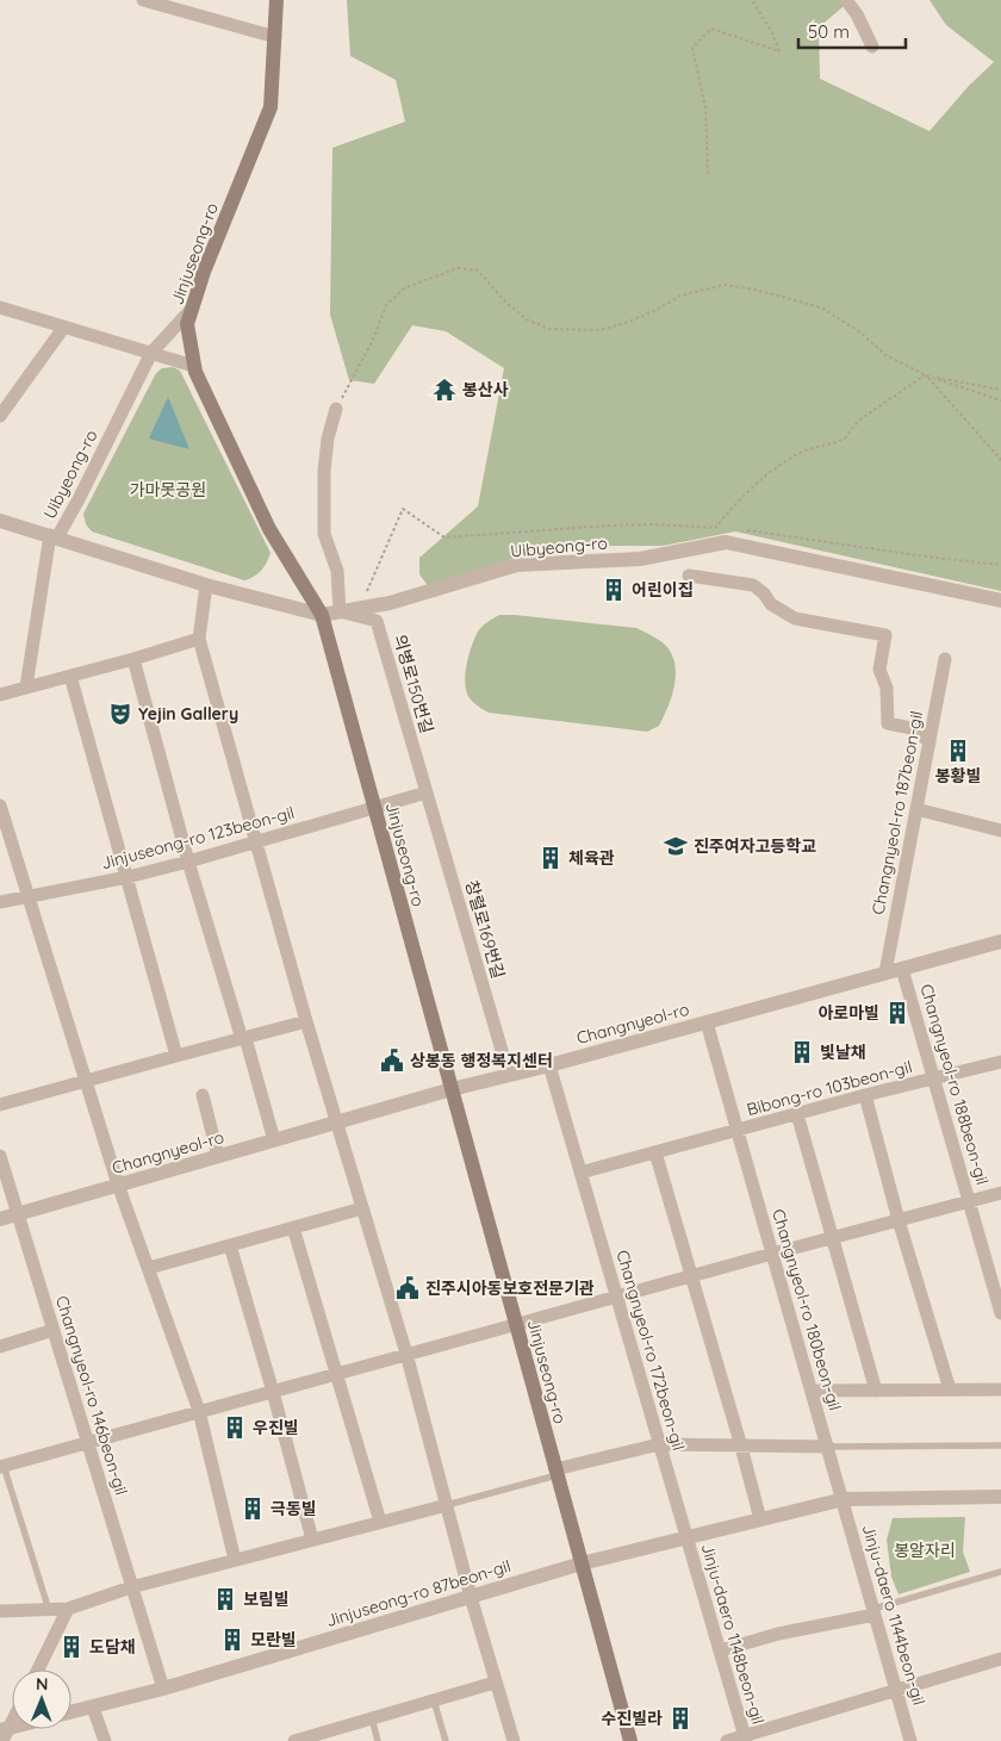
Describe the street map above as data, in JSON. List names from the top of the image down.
{
  "streets": {
    "main road": ["Jinjuseong-ro"],
    "street": [
      "Uibyeong-ro",
      "의병로150번길",
      "Changnyeol-ro 187beon-gil",
      "Jinjuseong-ro 123beon-gil",
      "창렬로169번길",
      "Changnyeol-ro",
      "Changnyeol-ro 188beon-gil",
      "Bibong-ro 103beon-gil",
      "Changnyeol-ro 180beon-gil",
      "Changnyeol-ro 172beon-gil",
      "Changnyeol-ro 146beon-gil",
      "Jinjuseong-ro 87beon-gil",
      "Jinju-daero 1144beon-gil",
      "Jinju-daero 1148beon-gil"
    ]
  },
  "crossings": [
    ["Jinjuseong-ro", "Uibyeong-ro"],
    ["Jinjuseong-ro", "Jinjuseong-ro 123beon-gil"],
    ["Jinjuseong-ro", "Changnyeol-ro"],
    ["Jinjuseong-ro", "Jinjuseong-ro 87beon-gil"],
    ["Uibyeong-ro", "의병로150번길"],
    ["의병로150번길", "Jinjuseong-ro 123beon-gil"],
    ["의병로150번길", "창렬로169번길"],
    ["Changnyeol-ro 187beon-gil", "Changnyeol-ro"],
    ["Jinjuseong-ro 123beon-gil", "창렬로169번길"],
    ["창렬로169번길", "Changnyeol-ro"],
    ["Changnyeol-ro", "Changnyeol-ro 188beon-gil"],
    ["Changnyeol-ro", "Changnyeol-ro 180beon-gil"],
    ["Changnyeol-ro", "Changnyeol-ro 172beon-gil"],
    ["Changnyeol-ro", "Changnyeol-ro 146beon-gil"],
    ["Changnyeol-ro 188beon-gil", "Bibong-ro 103beon-gil"],
    ["Bibong-ro 103beon-gil", "Changnyeol-ro 180beon-gil"],
    ["Changnyeol-ro 180beon-gil", "Jinjuseong-ro 87beon-gil"],
    ["Changnyeol-ro 180beon-gil", "Jinju-daero 1144beon-gil"],
    ["Changnyeol-ro 172beon-gil", "Jinjuseong-ro 87beon-gil"],
    ["Changnyeol-ro 172beon-gil", "Jinju-daero 1148beon-gil"],
    ["Changnyeol-ro 146beon-gil", "Jinjuseong-ro 87beon-gil"],
    ["Jinjuseong-ro 87beon-gil", "Jinju-daero 1144beon-gil"],
    ["Jinjuseong-ro 87beon-gil", "Jinju-daero 1148beon-gil"]
  ],
  "parks": ["가마못공원", "봉알자리"],
  "places": {
    "temple": ["봉산사"],
    "building": [
      "어린이집",
      "봉황빌",
      "체육관",
      "아로마빌",
      "빛날채",
      "우진빌",
      "극동빌",
      "보림빌",
      "모란빌",
      "도담채",
      "수진빌라"
    ],
    "theatre": ["Yejin Gallery"],
    "school or university": ["진주여자고등학교"],
    "public building": ["상봉동 행정복지센터", "진주시아동보호전문기관"]
  },
  "scale_bar": "50 m",
  "north": "top"
}
